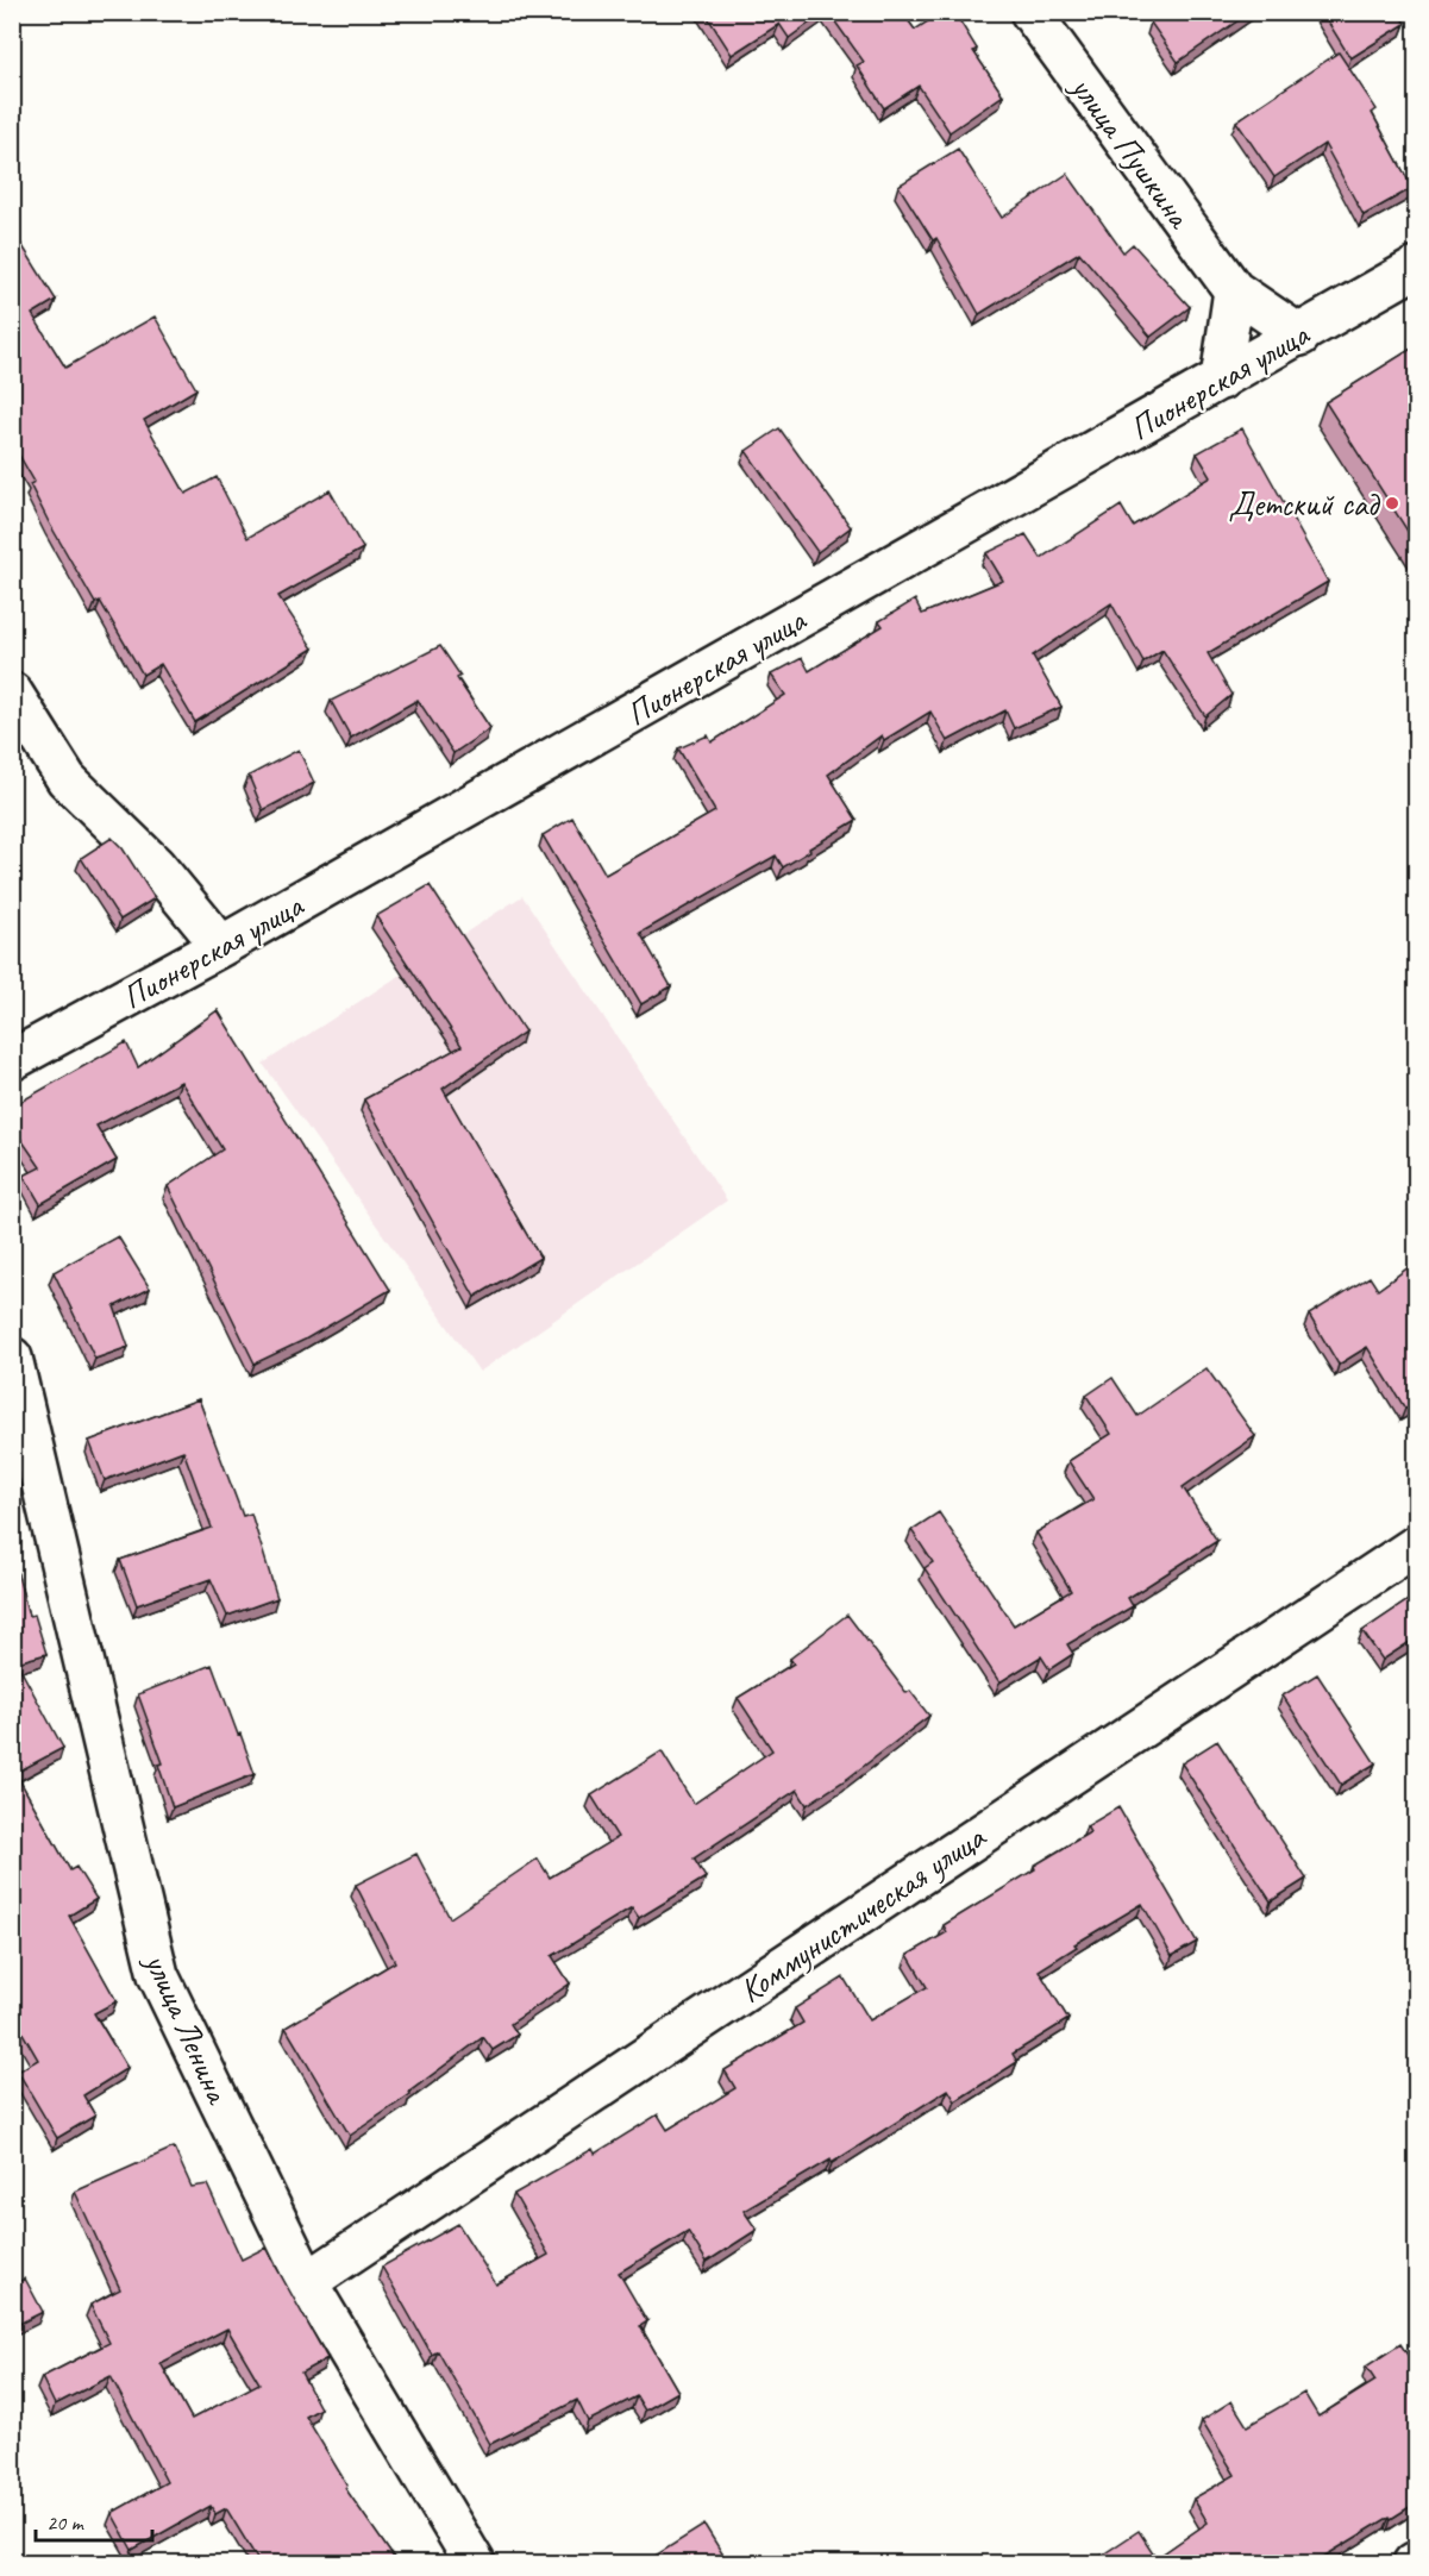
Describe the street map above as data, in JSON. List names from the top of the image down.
{
  "streets": {
    "street": [
      "улица Пушкина",
      "Пионерская улица",
      "Коммунистическая улица",
      "улица Ленина"
    ]
  },
  "crossings": [
    ["улица Пушкина", "Пионерская улица"],
    ["Коммунистическая улица", "улица Ленина"]
  ],
  "places": ["Детский сад"],
  "scale_bar": "20 m"
}
